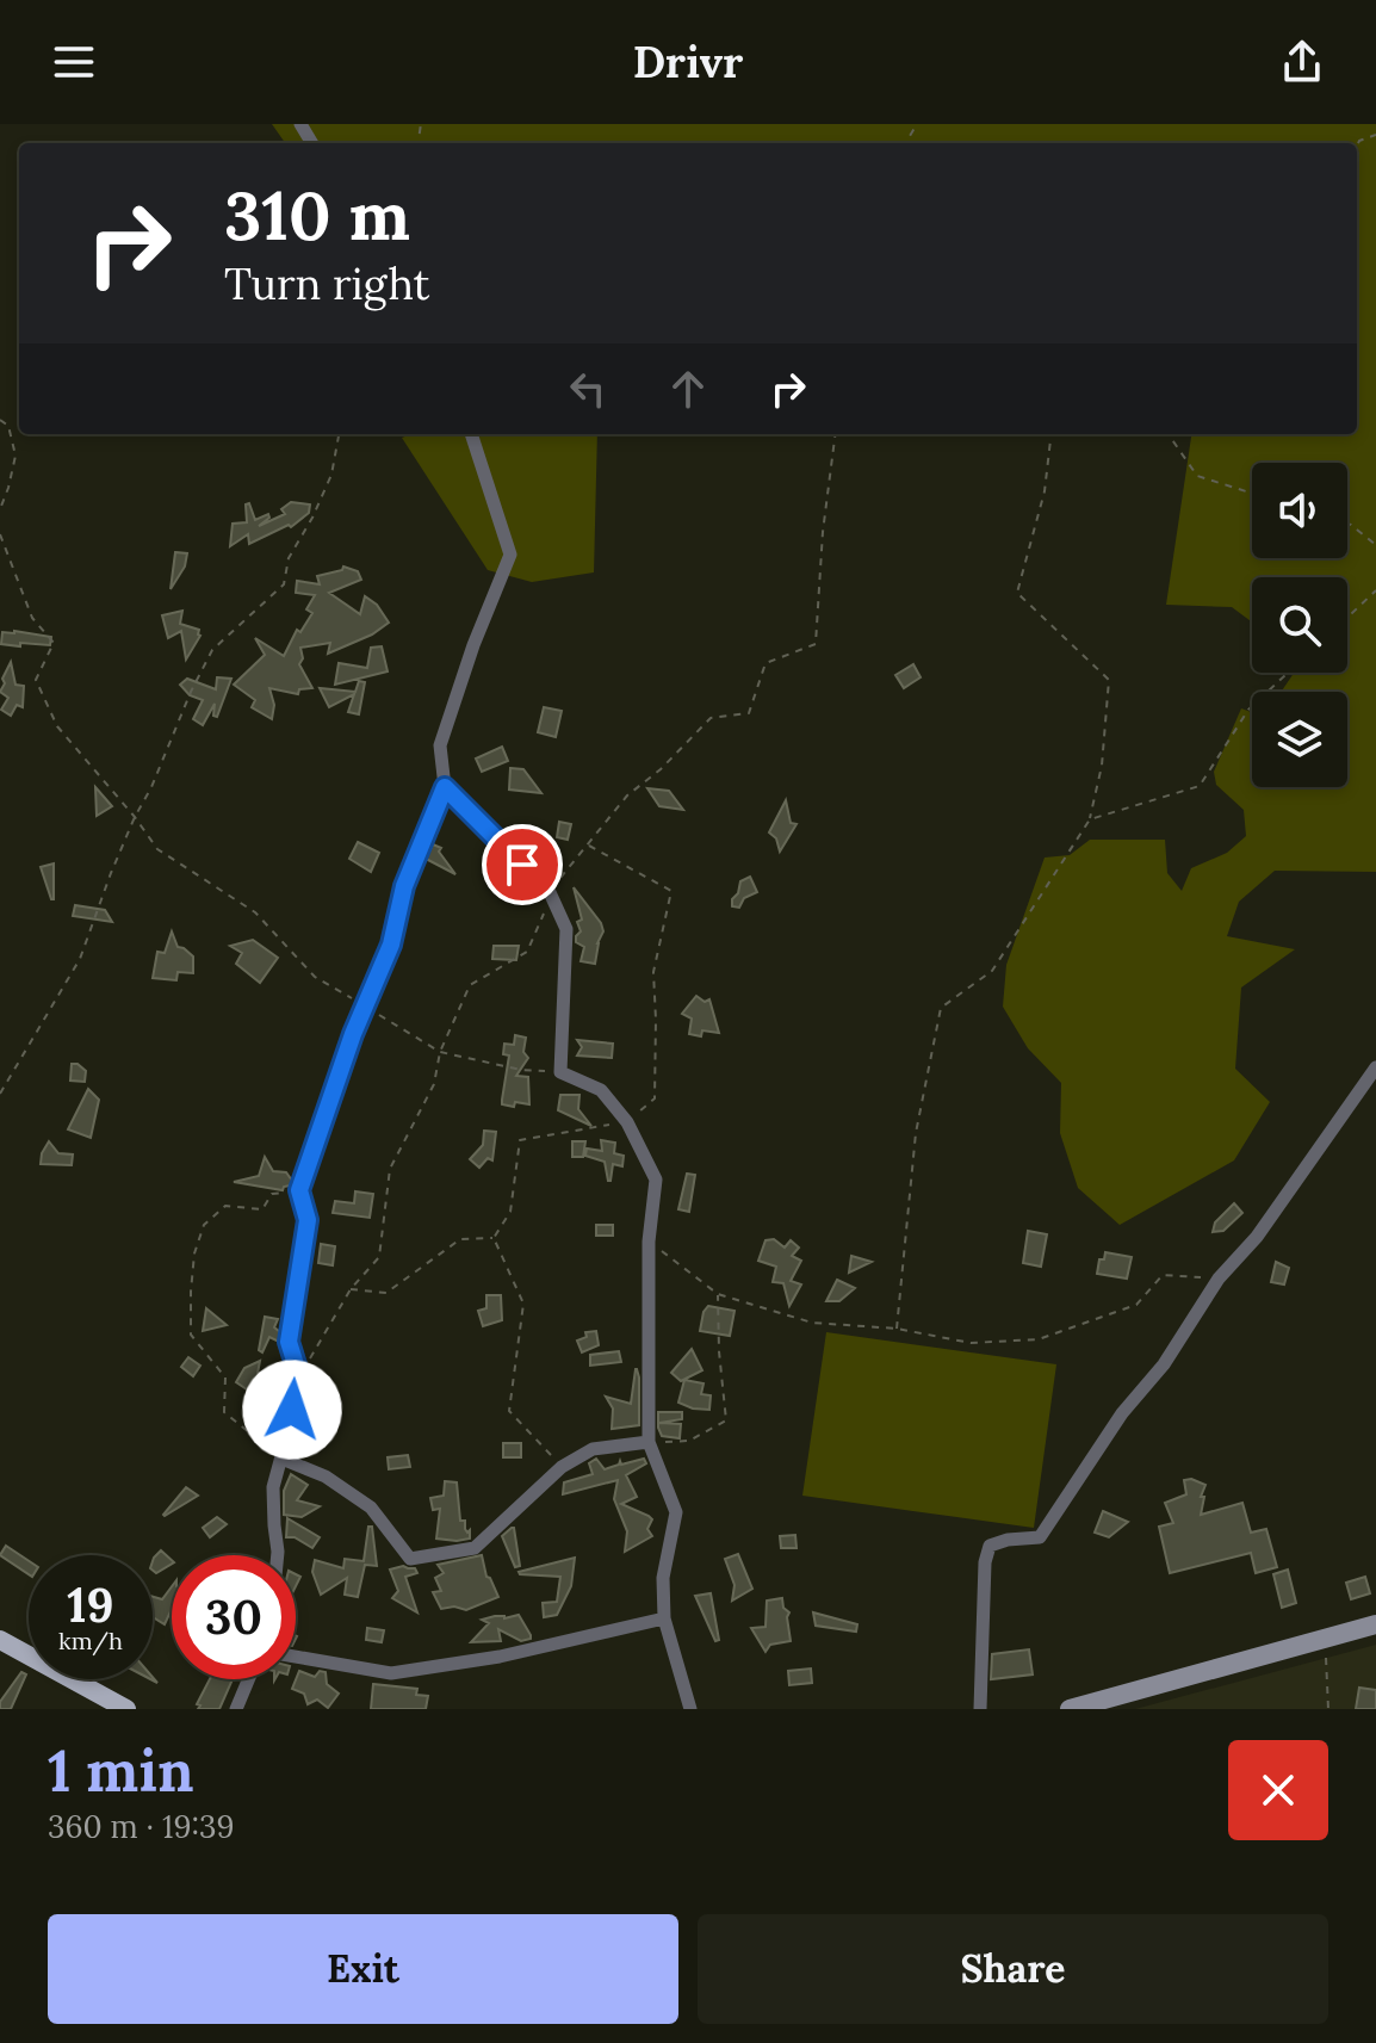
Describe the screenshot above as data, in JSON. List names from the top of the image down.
{
  "page": {
    "header": "Drivr",
    "turn": ["310 m", "Turn right"],
    "speed": "19 km/h",
    "limit": "30",
    "heading": ["1 min", "360 m · 19:39"],
    "buttons": ["Exit", "Share"]
  }
}
